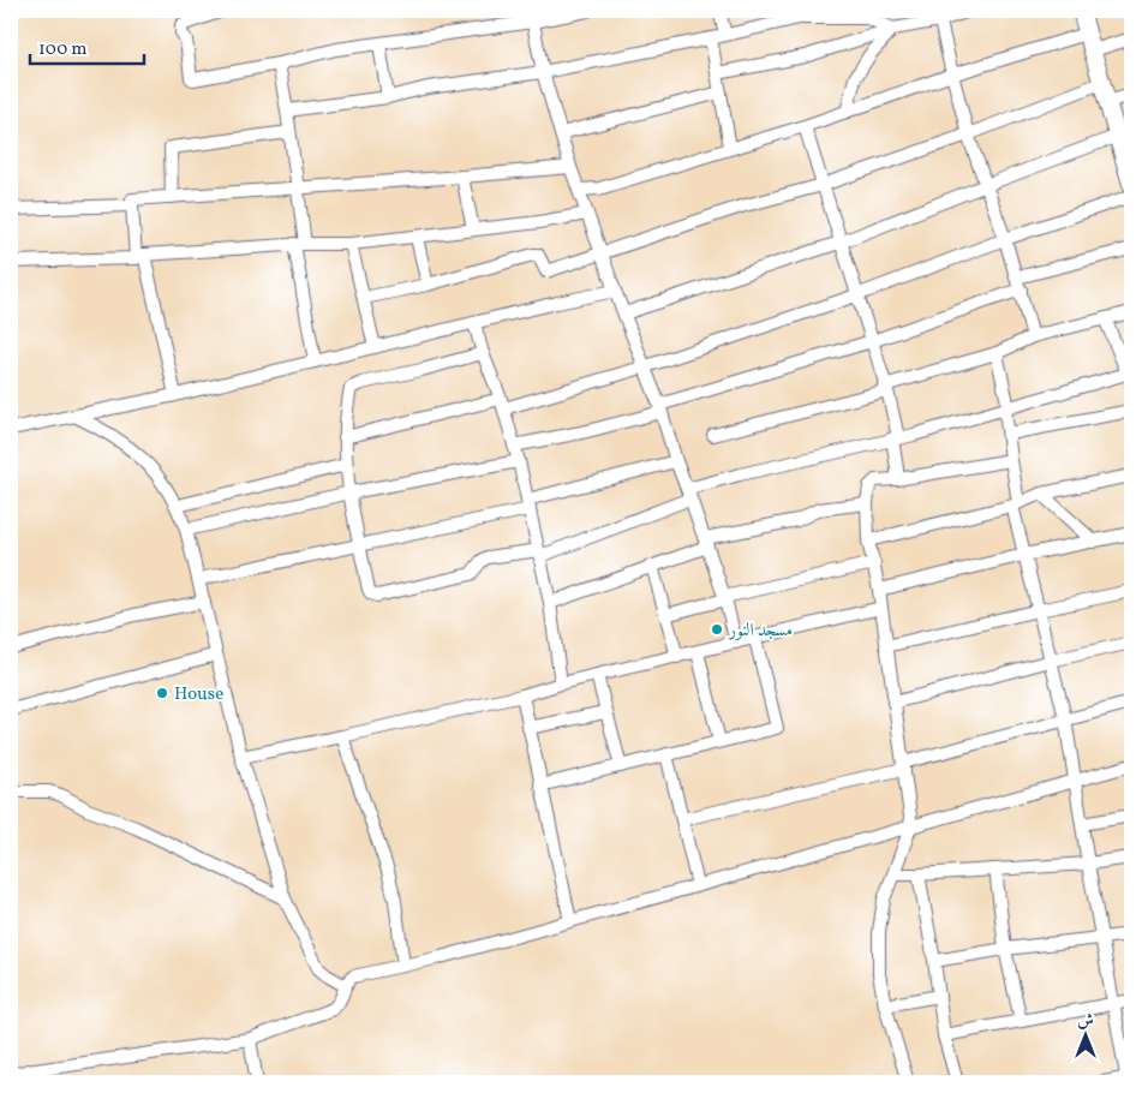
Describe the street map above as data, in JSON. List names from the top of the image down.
{
  "places": ["مسجد النور", "House"],
  "scale_bar": "100 m",
  "north": "top"
}
